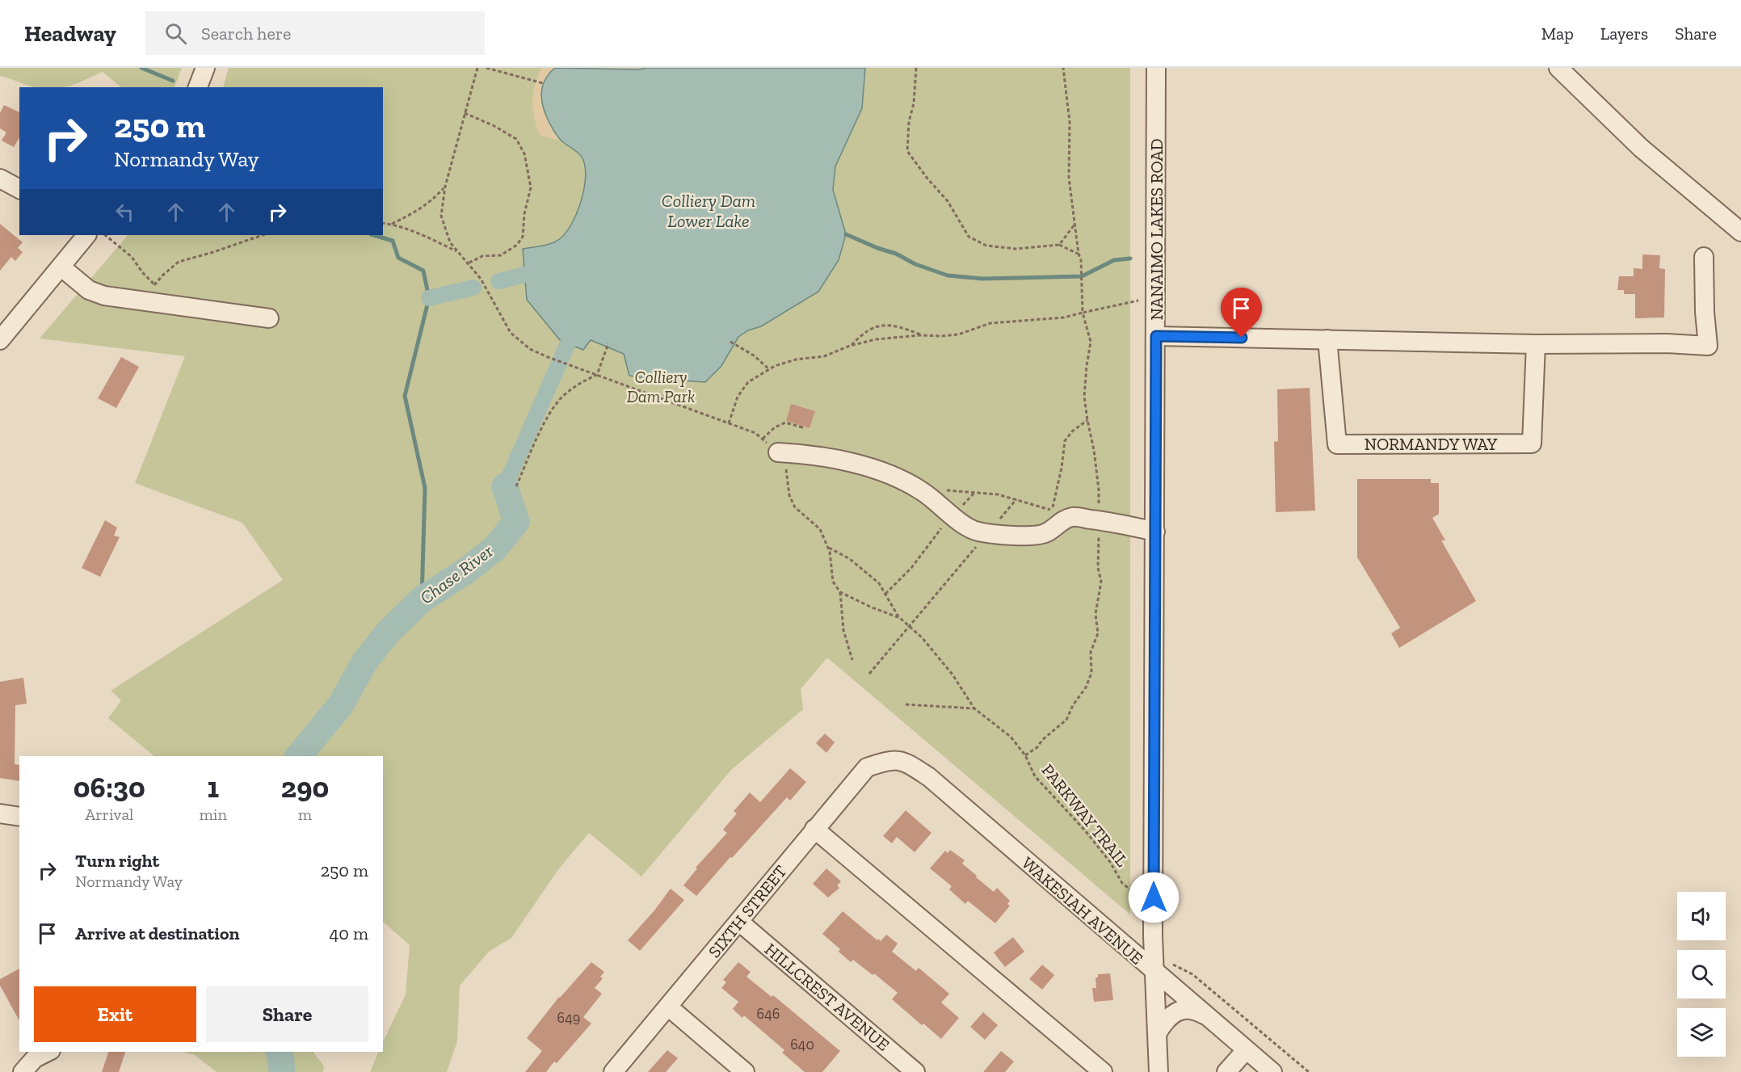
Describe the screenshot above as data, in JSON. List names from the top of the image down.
{
  "streets": {
    "street": [
      "NANAIMO LAKES ROAD",
      "NORMANDY WAY",
      "WAKESIAH AVENUE",
      "SIXTH STREET",
      "HILLCREST AVENUE"
    ],
    "path": ["PARKWAY TRAIL"]
  },
  "crossings": [
    ["NANAIMO LAKES ROAD", "WAKESIAH AVENUE"],
    ["WAKESIAH AVENUE", "SIXTH STREET"],
    ["SIXTH STREET", "HILLCREST AVENUE"]
  ],
  "water": ["Colliery Dam Lower Lake", "Chase River"],
  "parks": ["Colliery Dam Park"],
  "house_numbers": ["646", "649", "640"],
  "page": {
    "header": "Headway",
    "search": "Search here",
    "nav": ["Map", "Layers", "Share"],
    "turn": ["250 m", "Normandy Way"],
    "eta": [
      "06:30",
      "Arrival",
      "1",
      "min",
      "290",
      "m"
    ],
    "list": [
      {
        "name": "Turn right",
        "note": "Normandy Way",
        "value": "250 m"
      },
      {
        "name": "Arrive at destination",
        "value": "40 m"
      }
    ],
    "buttons": ["Exit", "Share"]
  }
}
